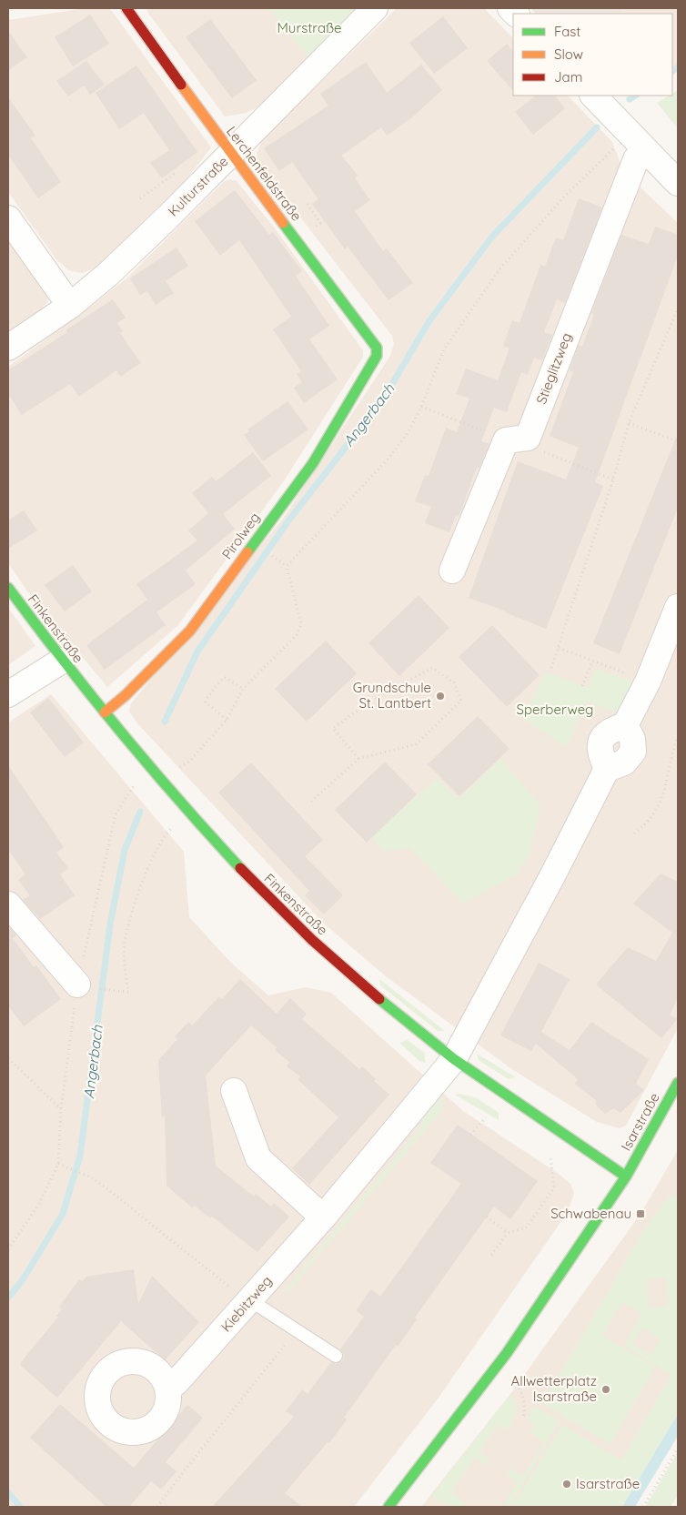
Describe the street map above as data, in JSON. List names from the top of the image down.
{
  "streets": {
    "street": [
      "Lerchenfeldstraße",
      "Kulturstraße",
      "Stieglitzweg",
      "Pirolweg",
      "Finkenstraße",
      "Isarstraße",
      "Kiebitzweg"
    ]
  },
  "crossings": [
    ["Lerchenfeldstraße", "Kulturstraße"],
    ["Lerchenfeldstraße", "Pirolweg"],
    ["Pirolweg", "Finkenstraße"],
    ["Finkenstraße", "Isarstraße"],
    ["Finkenstraße", "Kiebitzweg"]
  ],
  "water": ["Angerbach"],
  "parks": ["Murstraße", "Sperberweg"],
  "places": {
    "other": ["Grundschule St. Lantbert", "Allwetterplatz Isarstraße", "Isarstraße"],
    "transit": ["Schwabenau"]
  },
  "legend": ["Fast", "Slow", "Jam"]
}
